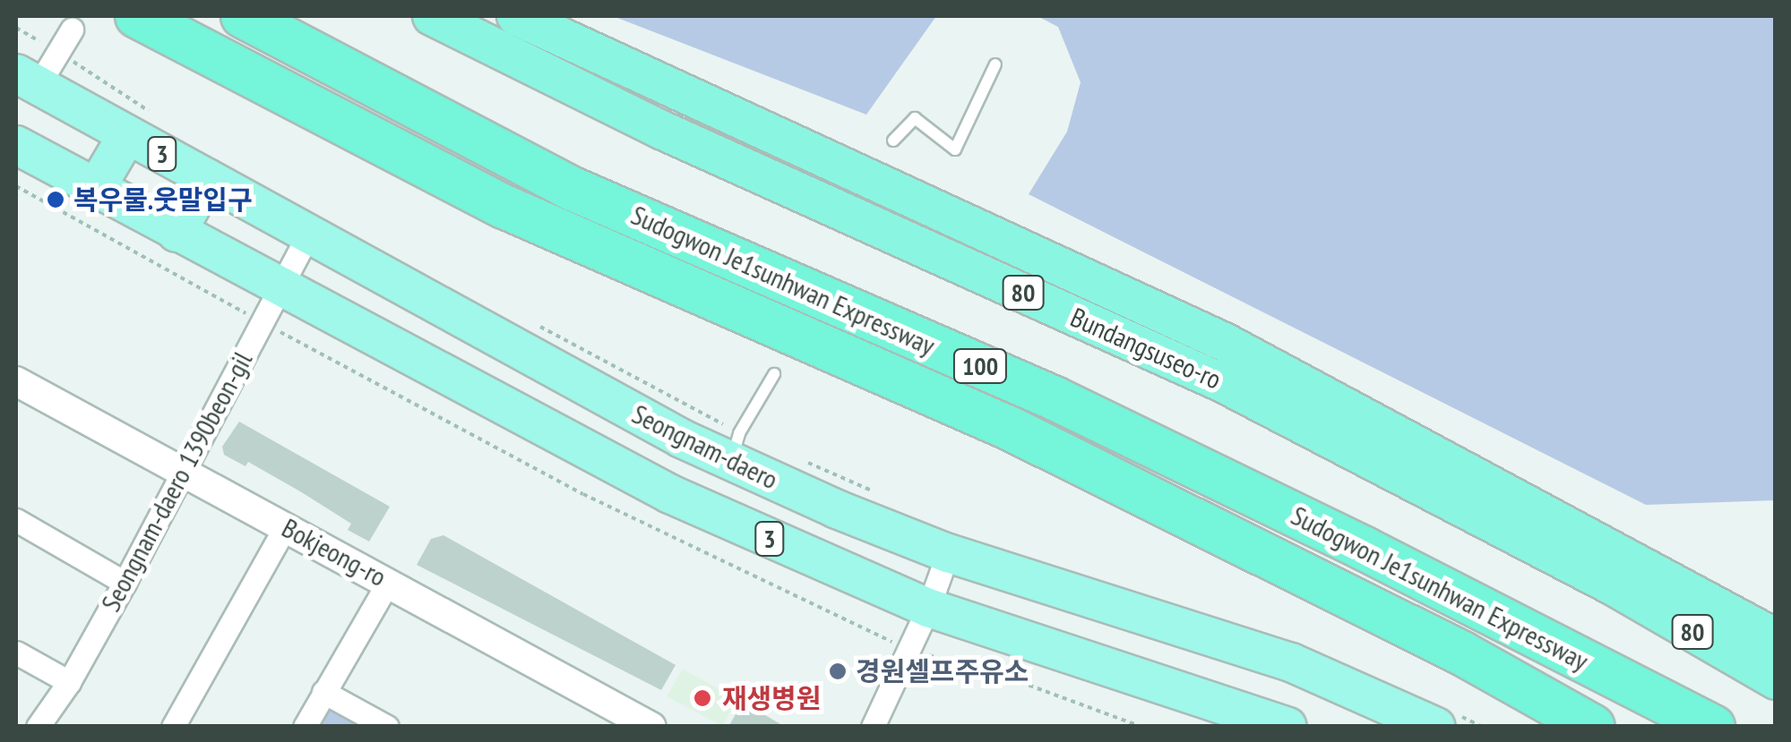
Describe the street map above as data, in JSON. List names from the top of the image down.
{
  "streets": {
    "highway": [
      "Sudogwon Je1sunhwan Expressway",
      "80",
      "Bundangsuseo-ro",
      "100"
    ],
    "main road": ["3", "Seongnam-daero"],
    "street": ["Seongnam-daero 1390beon-gil", "Bokjeong-ro"]
  },
  "crossings": [
    ["80", "Bundangsuseo-ro"],
    ["Seongnam-daero", "Seongnam-daero 1390beon-gil"],
    ["Seongnam-daero 1390beon-gil", "Bokjeong-ro"]
  ],
  "places": ["복우물.웃말입구", "경원셀프주유소", "재생병원"]
}
